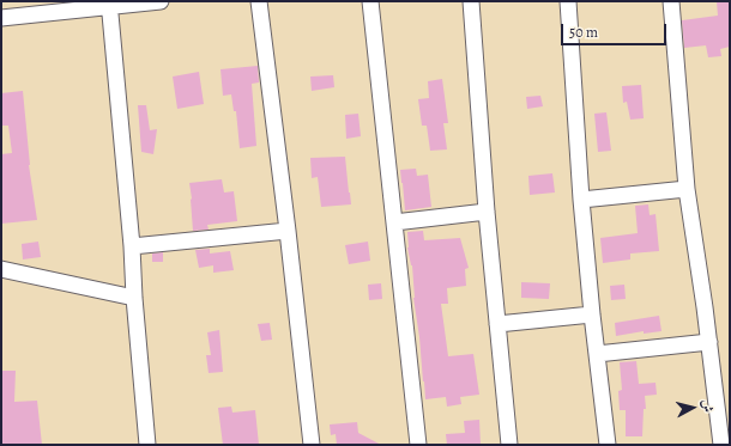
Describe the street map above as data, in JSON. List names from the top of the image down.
{
  "scale_bar": "50 m",
  "north": "right"
}
